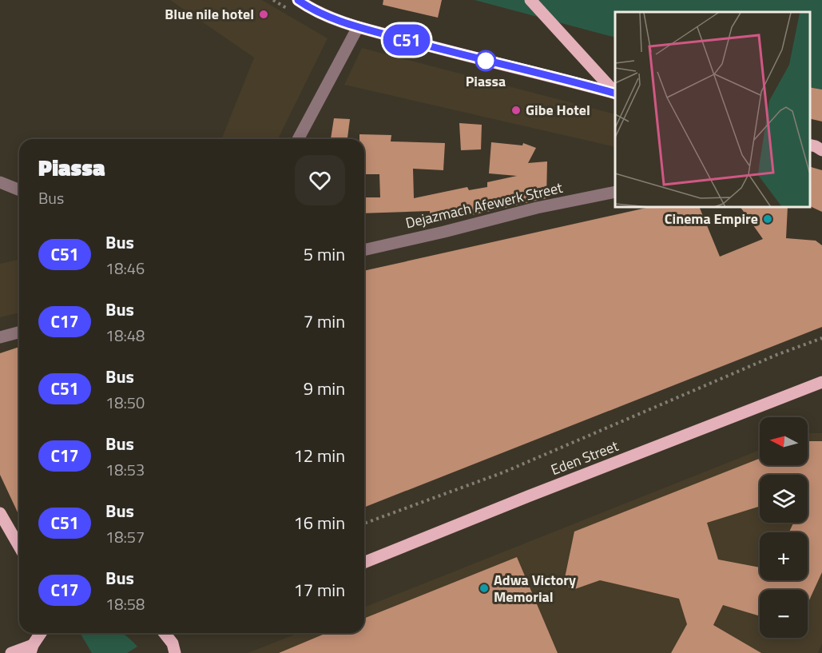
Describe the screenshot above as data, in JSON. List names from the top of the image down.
{
  "streets": {
    "main road": ["Eden Street"],
    "street": ["Dejazmach Afewerk Street"]
  },
  "places": [
    "Blue nile hotel",
    "Piassa",
    "Gibe Hotel",
    "Cinema Empire",
    "Adwa Victory Memorial"
  ],
  "lines": ["bus line C51"],
  "north": "left",
  "page": {
    "on_map": "C51",
    "heading": ["Piassa", "Bus"],
    "list": [
      {
        "mark": "C51",
        "name": "Bus",
        "note": "18:46",
        "value": "5 min"
      },
      {
        "mark": "C17",
        "name": "Bus",
        "note": "18:48",
        "value": "7 min"
      },
      {
        "mark": "C51",
        "name": "Bus",
        "note": "18:50",
        "value": "9 min"
      },
      {
        "mark": "C17",
        "name": "Bus",
        "note": "18:53",
        "value": "12 min"
      },
      {
        "mark": "C51",
        "name": "Bus",
        "note": "18:57",
        "value": "16 min"
      },
      {
        "mark": "C17",
        "name": "Bus",
        "note": "18:58",
        "value": "17 min"
      }
    ],
    "map_buttons": ["+", "−"]
  }
}
